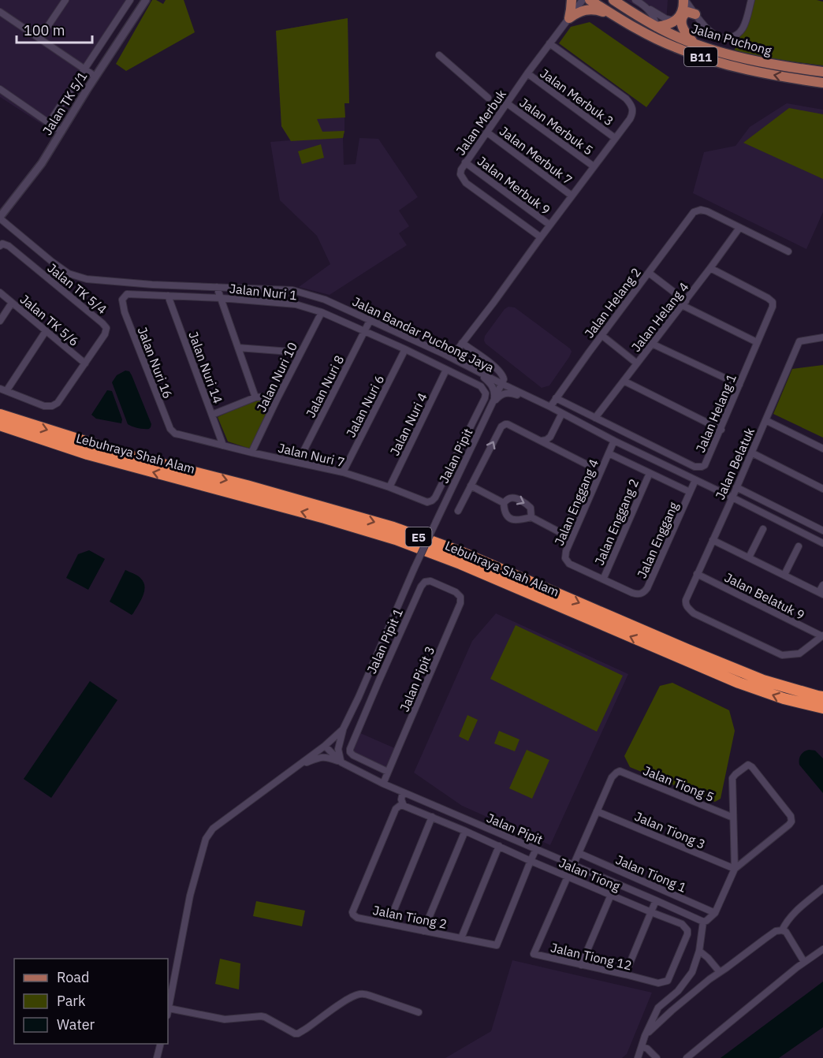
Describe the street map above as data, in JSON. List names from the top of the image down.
{
  "streets": {
    "highway": ["Lebuhraya Shah Alam", "E5"],
    "main road": ["Jalan Puchong", "B11"],
    "street": [
      "Jalan Merbuk 3",
      "Jalan TK 5/1",
      "Jalan Merbuk",
      "Jalan Merbuk 5",
      "Jalan Merbuk 7",
      "Jalan Merbuk 9",
      "Jalan TK 5/4",
      "Jalan Nuri 1",
      "Jalan Helang 2",
      "Jalan Helang 4",
      "Jalan TK 5/6",
      "Jalan Bandar Puchong Jaya",
      "Jalan Nuri 16",
      "Jalan Nuri 14",
      "Jalan Nuri 10",
      "Jalan Nuri 8",
      "Jalan Nuri 6",
      "Jalan Helang 1",
      "Jalan Nuri 4",
      "Jalan Nuri 7",
      "Jalan Pipit",
      "Jalan Belatuk",
      "Jalan Enggang 4",
      "Jalan Enggang 2",
      "Jalan Enggang",
      "Jalan Belatuk 9",
      "Jalan Pipit 1",
      "Jalan Pipit 3",
      "Jalan Tiong 5",
      "Jalan Tiong 3",
      "Jalan Tiong 1",
      "Jalan Tiong",
      "Jalan Tiong 2",
      "Jalan Tiong 12"
    ]
  },
  "crossings": [
    ["Jalan Merbuk 3", "Jalan Merbuk"],
    ["Jalan TK 5/1", "Jalan Bandar Puchong Jaya"],
    ["Jalan Merbuk", "Jalan Merbuk 5"],
    ["Jalan Merbuk", "Jalan Merbuk 7"],
    ["Jalan Merbuk", "Jalan Merbuk 9"],
    ["Jalan TK 5/4", "Jalan TK 5/6"],
    ["Jalan Nuri 1", "Jalan Nuri 16"],
    ["Jalan Nuri 1", "Jalan Nuri 14"],
    ["Jalan Nuri 1", "Jalan Nuri 10"],
    ["Jalan Nuri 1", "Jalan Nuri 8"],
    ["Jalan Nuri 1", "Jalan Nuri 6"],
    ["Jalan Nuri 1", "Jalan Nuri 4"],
    ["Jalan Nuri 1", "Jalan Nuri 7"],
    ["Jalan Helang 2", "Jalan Helang 4"],
    ["Jalan Helang 2", "Jalan Bandar Puchong Jaya"],
    ["Jalan Helang 2", "Jalan Helang 1"],
    ["Jalan Helang 4", "Jalan Helang 1"],
    ["Jalan Bandar Puchong Jaya", "Jalan Nuri 8"],
    ["Jalan Bandar Puchong Jaya", "Jalan Pipit"],
    ["Jalan Bandar Puchong Jaya", "Jalan Belatuk"],
    ["Jalan Bandar Puchong Jaya", "Jalan Enggang 4"],
    ["Jalan Bandar Puchong Jaya", "Jalan Enggang"],
    ["Jalan Nuri 16", "Jalan Nuri 7"],
    ["Jalan Nuri 14", "Jalan Nuri 7"],
    ["Jalan Nuri 10", "Jalan Nuri 7"],
    ["Jalan Nuri 8", "Jalan Nuri 7"],
    ["Jalan Nuri 6", "Jalan Nuri 7"],
    ["Jalan Nuri 4", "Jalan Nuri 7"],
    ["Jalan Pipit", "Jalan Pipit 3"],
    ["Jalan Belatuk", "Jalan Belatuk 9"],
    ["Jalan Enggang 4", "Jalan Enggang 2"],
    ["Jalan Enggang 4", "Jalan Enggang"],
    ["Jalan Enggang 2", "Jalan Enggang"],
    ["Jalan Pipit 1", "Jalan Pipit 3"],
    ["Jalan Tiong 5", "Jalan Tiong 3"],
    ["Jalan Tiong", "Jalan Tiong 2"],
    ["Jalan Tiong", "Jalan Tiong 12"]
  ],
  "legend": ["Road", "Park", "Water"],
  "scale_bar": "100 m"
}
